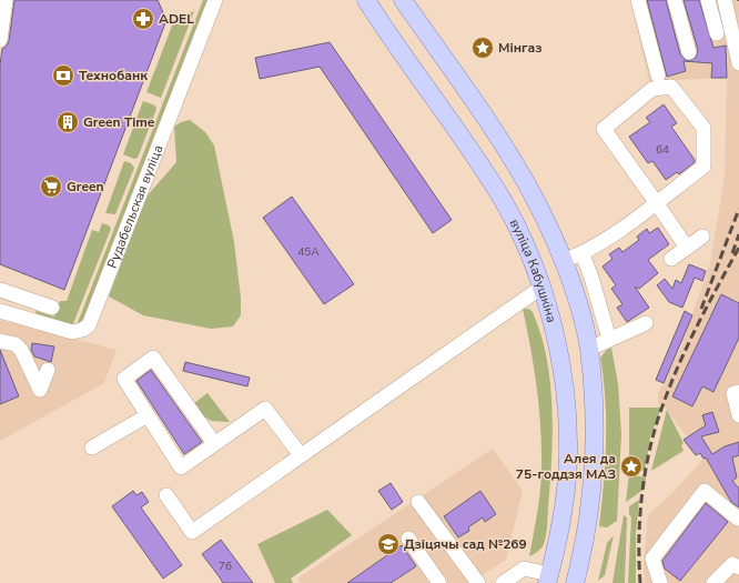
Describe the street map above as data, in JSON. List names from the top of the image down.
{
  "streets": {
    "main road": ["вуліца Кабушкіна"],
    "lane": ["Рудабельская вуліца"]
  },
  "places": {
    "pharmacy": ["ADEL"],
    "place": ["Мінгаз", "Алея да 75-годдзя МАЗ"],
    "bank": ["Технобанк"],
    "building": ["Green Time"],
    "supermarket": ["Green"],
    "school or university": ["Дзіцячы сад №269"]
  },
  "house_numbers": ["64", "45А", "76"]
}
